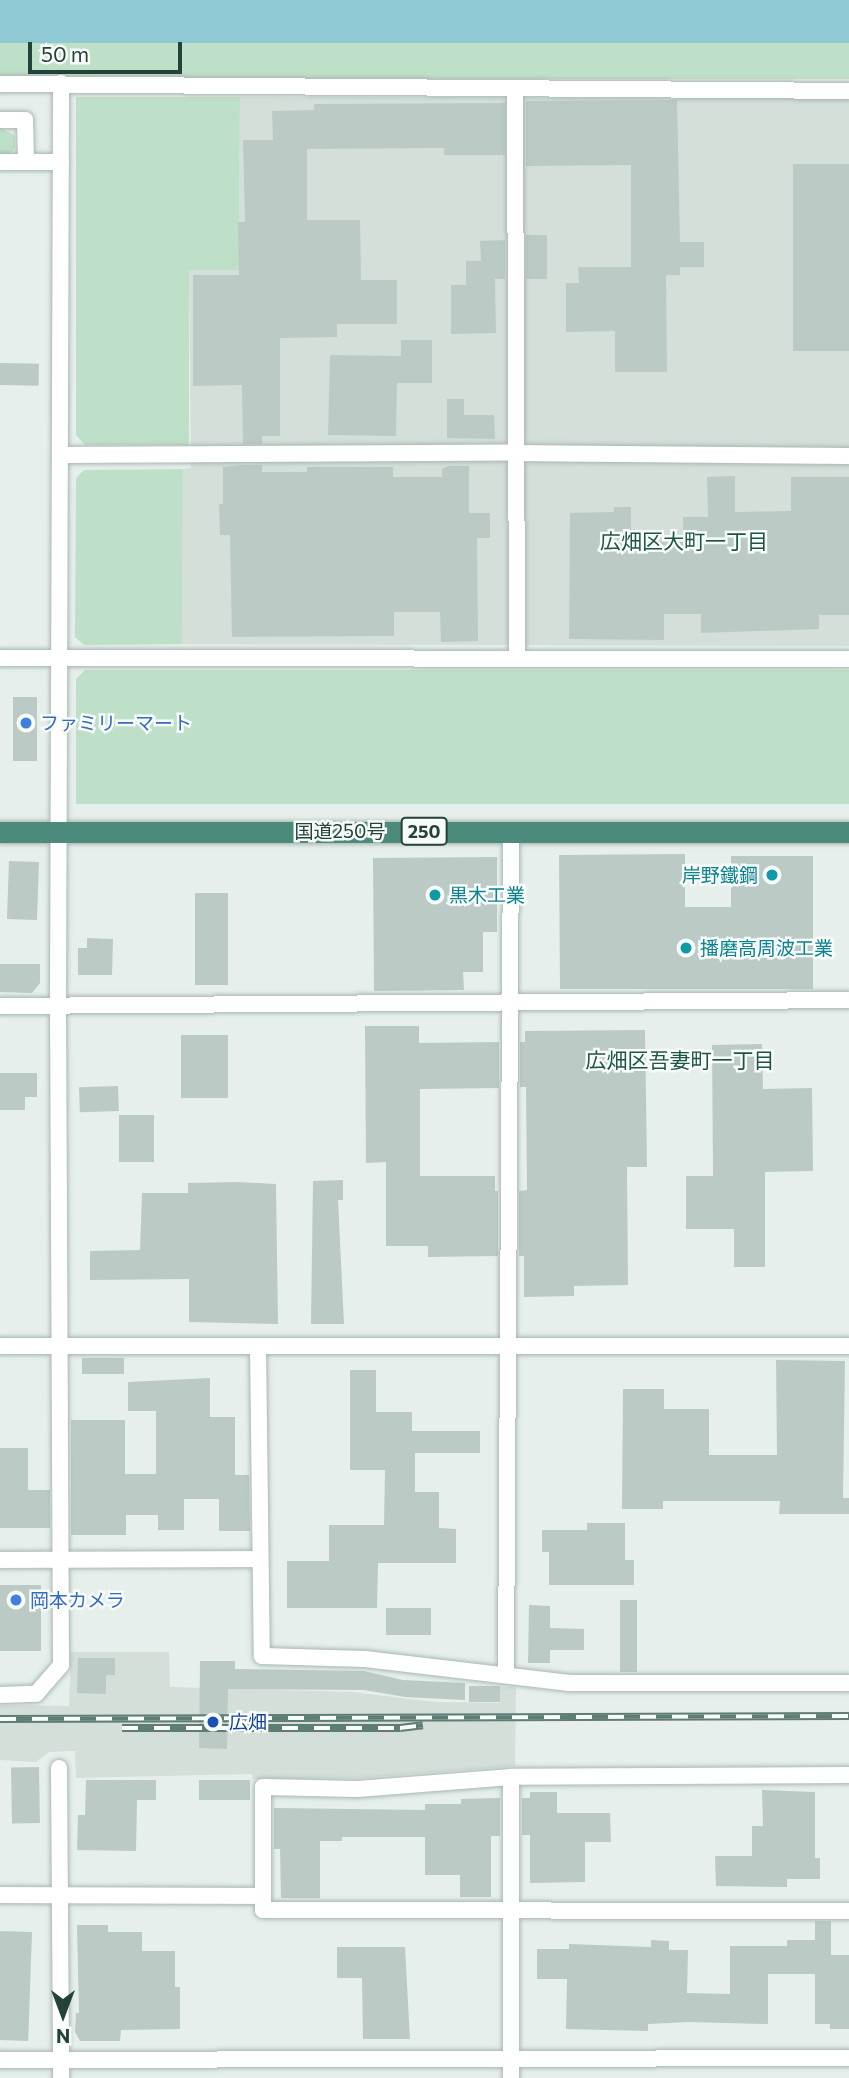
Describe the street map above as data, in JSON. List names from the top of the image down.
{
  "streets": {
    "highway": ["国道250号", "250"]
  },
  "districts": ["広畑区大町一丁目", "広畑区吾妻町一丁目"],
  "places": [
    "ファミリーマート",
    "岸野鐵鋼",
    "黒木工業",
    "播磨高周波工業",
    "岡本カメラ",
    "広畑"
  ],
  "scale_bar": "50 m",
  "north": "bottom"
}
